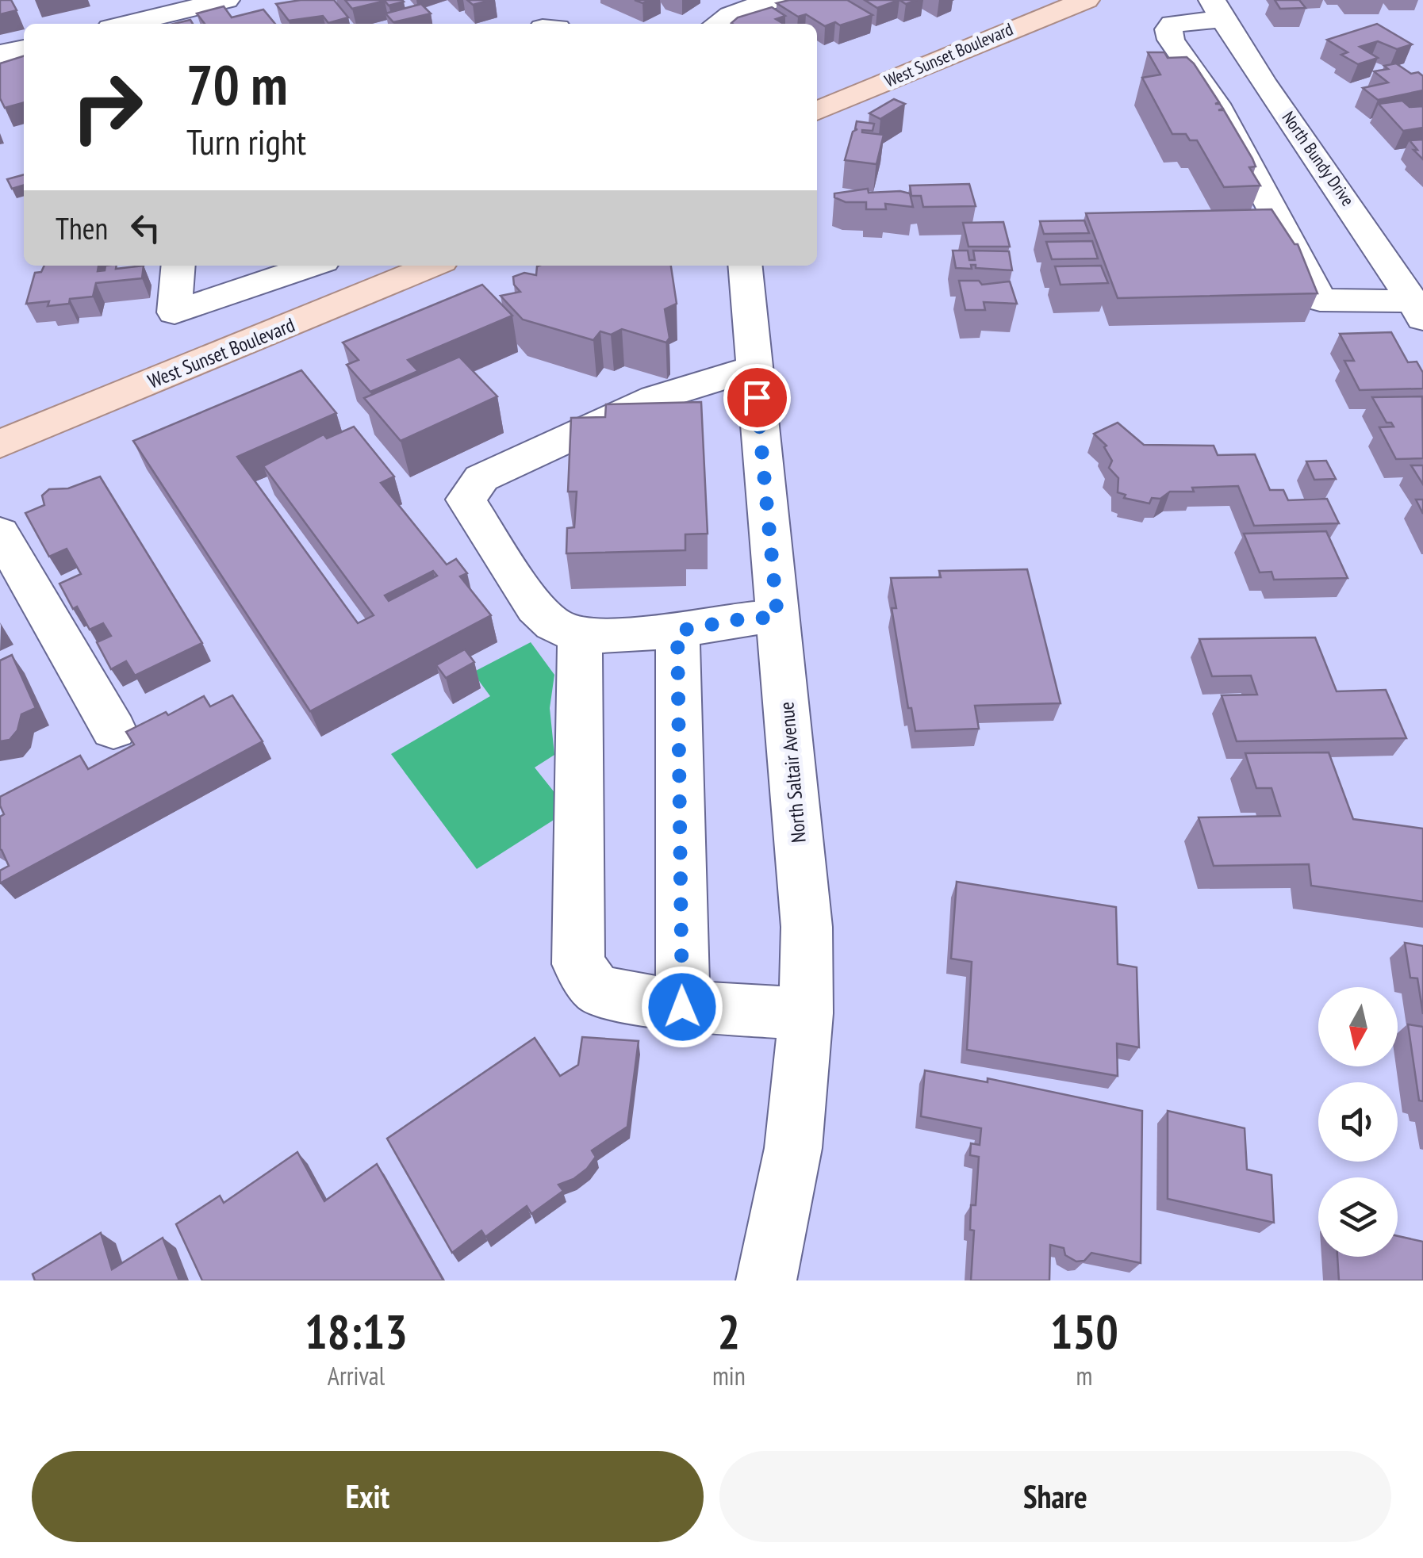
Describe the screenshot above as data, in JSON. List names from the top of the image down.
{
  "streets": {
    "main road": ["West Sunset Boulevard"],
    "street": ["North Bundy Drive", "North Saltair Avenue"]
  },
  "north": "bottom",
  "page": {
    "turn": ["70 m", "Turn right"],
    "then": "Then",
    "eta": [
      "18:13",
      "Arrival",
      "2",
      "min",
      "150",
      "m"
    ],
    "buttons": ["Exit", "Share"]
  }
}
